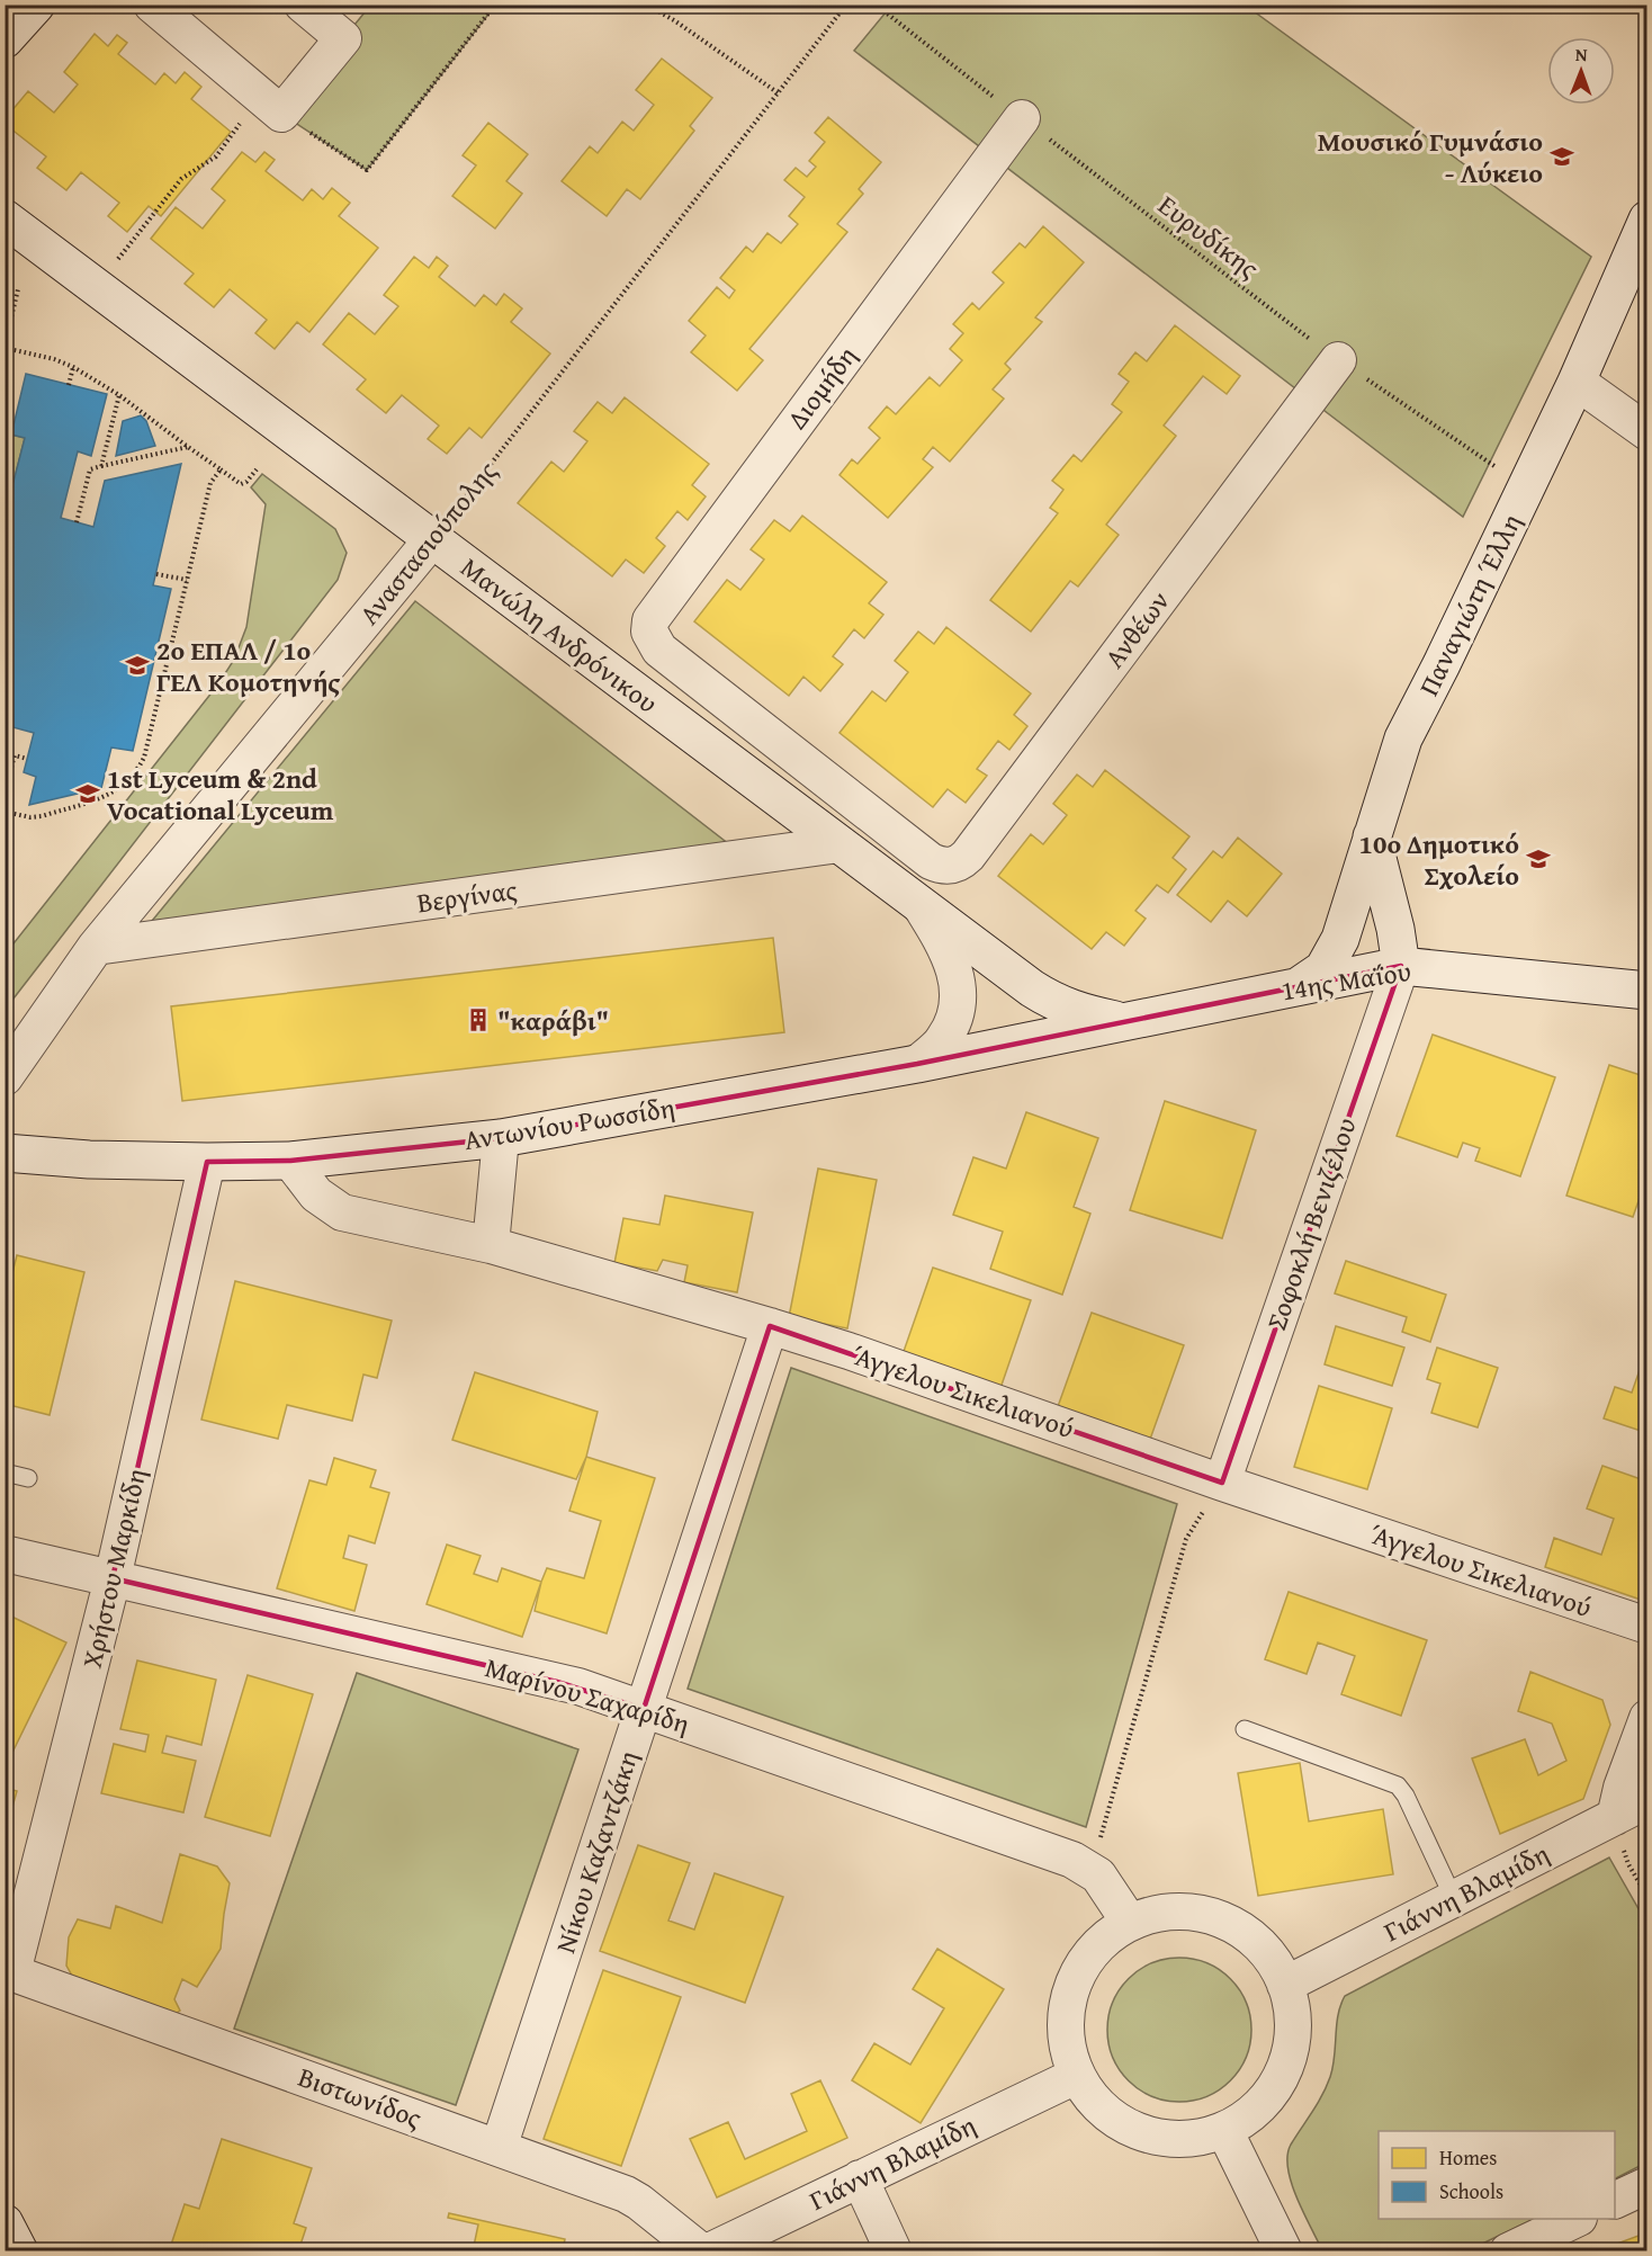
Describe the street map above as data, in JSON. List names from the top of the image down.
{
  "streets": {
    "street": [
      "Διομήδη",
      "Αναστασιούπολης",
      "Παναγιώτη Έλλη",
      "Ανθέων",
      "Μανώλη Ανδρόνικου",
      "Βεργίνας",
      "14ης Μαΐου",
      "Αντωνίου Ρωσσίδη",
      "Σοφοκλή Βενιζέλου",
      "Άγγελου Σικελιανού",
      "Χρήστου Μαρκίδη",
      "Μαρίνου Σαχαρίδη",
      "Νίκου Καζαντζάκη",
      "Γιάννη Βλαμίδη",
      "Βιστωνίδος"
    ],
    "path": ["Ευρυδίκης"]
  },
  "crossings": [
    ["Ευρυδίκης", "Διομήδη"],
    ["Ευρυδίκης", "Παναγιώτη Έλλη"],
    ["Ευρυδίκης", "Ανθέων"],
    ["Διομήδη", "Ανθέων"],
    ["Αναστασιούπολης", "Μανώλη Ανδρόνικου"],
    ["Αναστασιούπολης", "Βεργίνας"],
    ["Παναγιώτη Έλλη", "14ης Μαΐου"],
    ["Μανώλη Ανδρόνικου", "Βεργίνας"],
    ["Μανώλη Ανδρόνικου", "14ης Μαΐου"],
    ["Μανώλη Ανδρόνικου", "Αντωνίου Ρωσσίδη"],
    ["14ης Μαΐου", "Αντωνίου Ρωσσίδη"],
    ["14ης Μαΐου", "Σοφοκλή Βενιζέλου"],
    ["Αντωνίου Ρωσσίδη", "Άγγελου Σικελιανού"],
    ["Αντωνίου Ρωσσίδη", "Χρήστου Μαρκίδη"],
    ["Σοφοκλή Βενιζέλου", "Άγγελου Σικελιανού"],
    ["Άγγελου Σικελιανού", "Νίκου Καζαντζάκη"],
    ["Χρήστου Μαρκίδη", "Μαρίνου Σαχαρίδη"],
    ["Χρήστου Μαρκίδη", "Βιστωνίδος"],
    ["Μαρίνου Σαχαρίδη", "Νίκου Καζαντζάκη"],
    ["Μαρίνου Σαχαρίδη", "Γιάννη Βλαμίδη"],
    ["Νίκου Καζαντζάκη", "Βιστωνίδος"]
  ],
  "places": {
    "school or university": [
      "Μουσικό Γυμνάσιο - Λύκειο",
      "2ο ΕΠΑΛ / 1ο ΓΕΛ Κομοτηνής",
      "1st Lyceum & 2nd Vocational Lyceum",
      "10ο Δημοτικό Σχολείο"
    ],
    "building": ["\"καράβι\""]
  },
  "legend": ["Homes", "Schools"],
  "north": "top"
}
